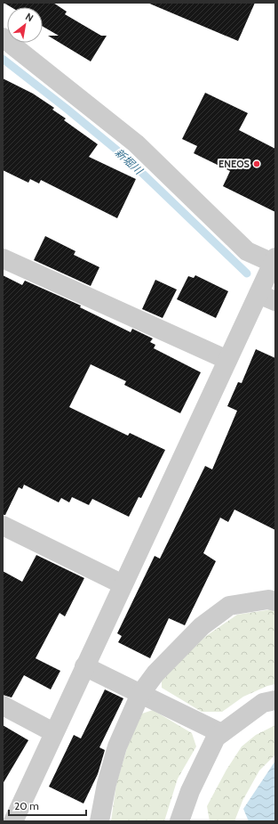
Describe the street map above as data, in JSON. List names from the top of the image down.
{
  "water": ["新堀川"],
  "places": ["ENEOS"],
  "scale_bar": "20 m",
  "north": "top right"
}
